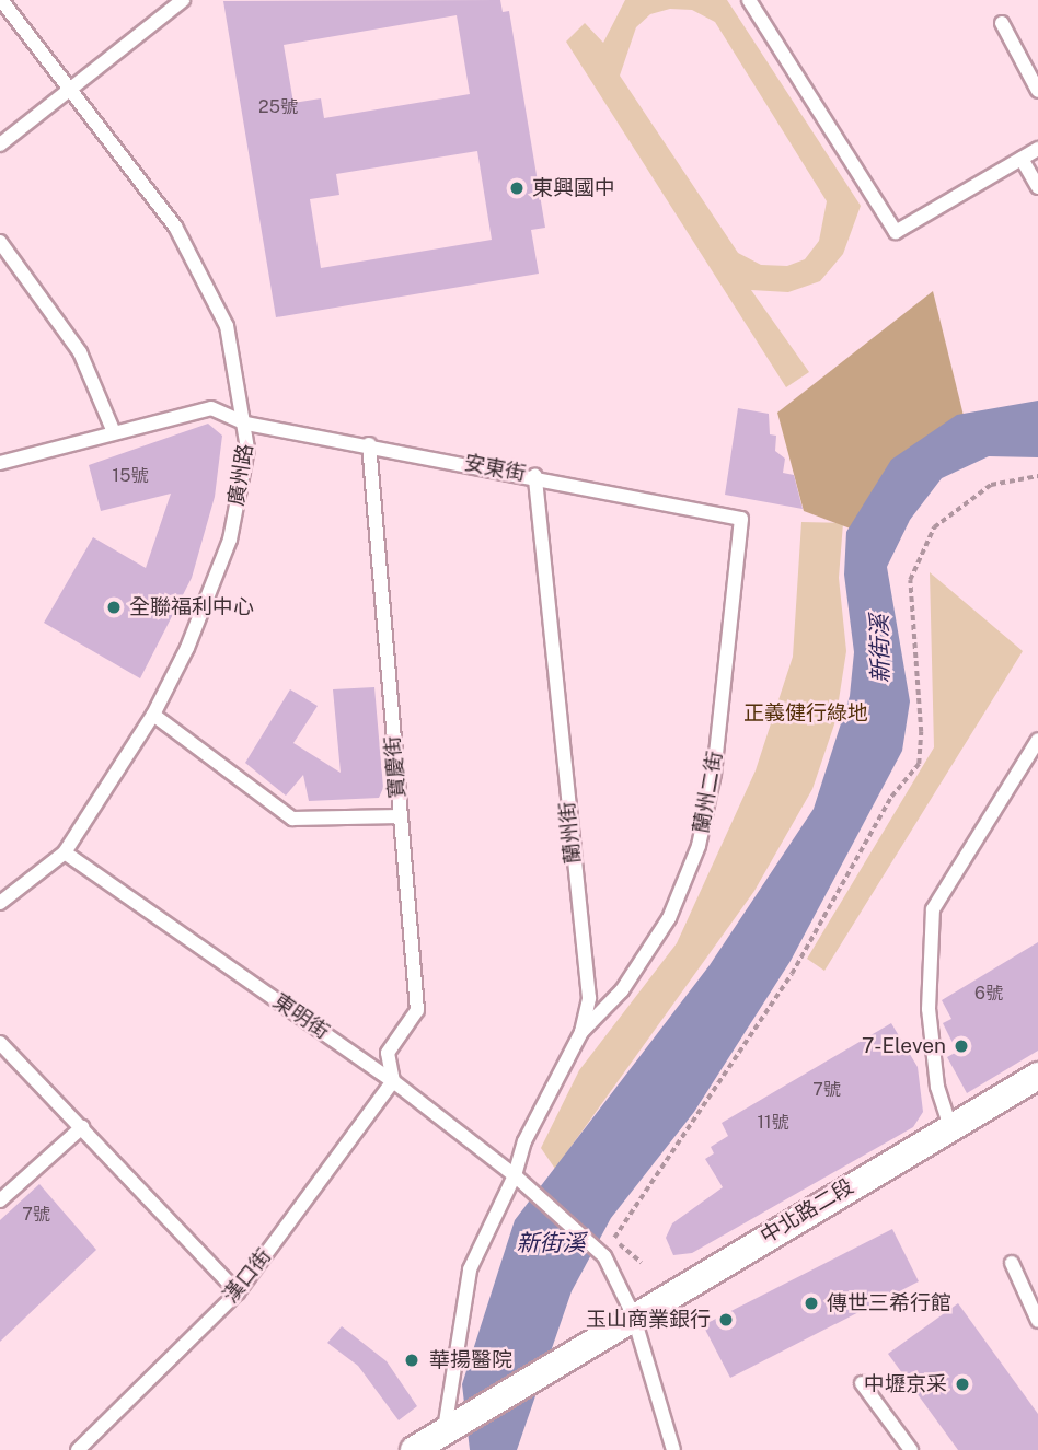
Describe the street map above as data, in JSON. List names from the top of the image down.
{
  "streets": {
    "street": ["中北路二段"],
    "lane": [
      "安東街",
      "廣州路",
      "寶慶街",
      "蘭州二街",
      "蘭州街",
      "東明街",
      "漢口街"
    ]
  },
  "crossings": [
    ["安東街", "廣州路"],
    ["安東街", "寶慶街"],
    ["安東街", "蘭州二街"],
    ["安東街", "蘭州街"],
    ["廣州路", "東明街"],
    ["寶慶街", "東明街"],
    ["寶慶街", "漢口街"],
    ["蘭州二街", "蘭州街"],
    ["蘭州街", "東明街"],
    ["蘭州街", "中北路二段"],
    ["東明街", "中北路二段"],
    ["東明街", "漢口街"]
  ],
  "water": ["新街溪"],
  "parks": ["正義健行綠地"],
  "places": [
    "東興國中",
    "全聯福利中心",
    "7-Eleven",
    "傳世三希行館",
    "玉山商業銀行",
    "華揚醫院",
    "中壢京采"
  ],
  "house_numbers": [
    "25號",
    "15號",
    "6號",
    "7號",
    "11號",
    "7號"
  ]
}
